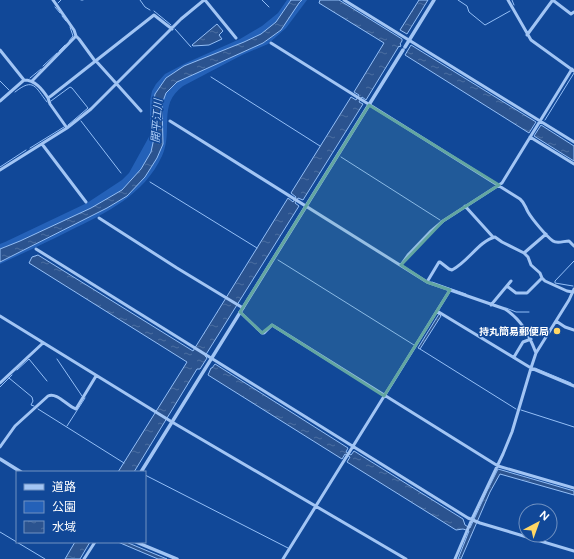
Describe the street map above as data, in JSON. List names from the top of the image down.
{
  "water": ["開平江川"],
  "places": ["持丸簡易郵便局"],
  "legend": ["道路", "公園", "水域"],
  "north": "top right"
}
